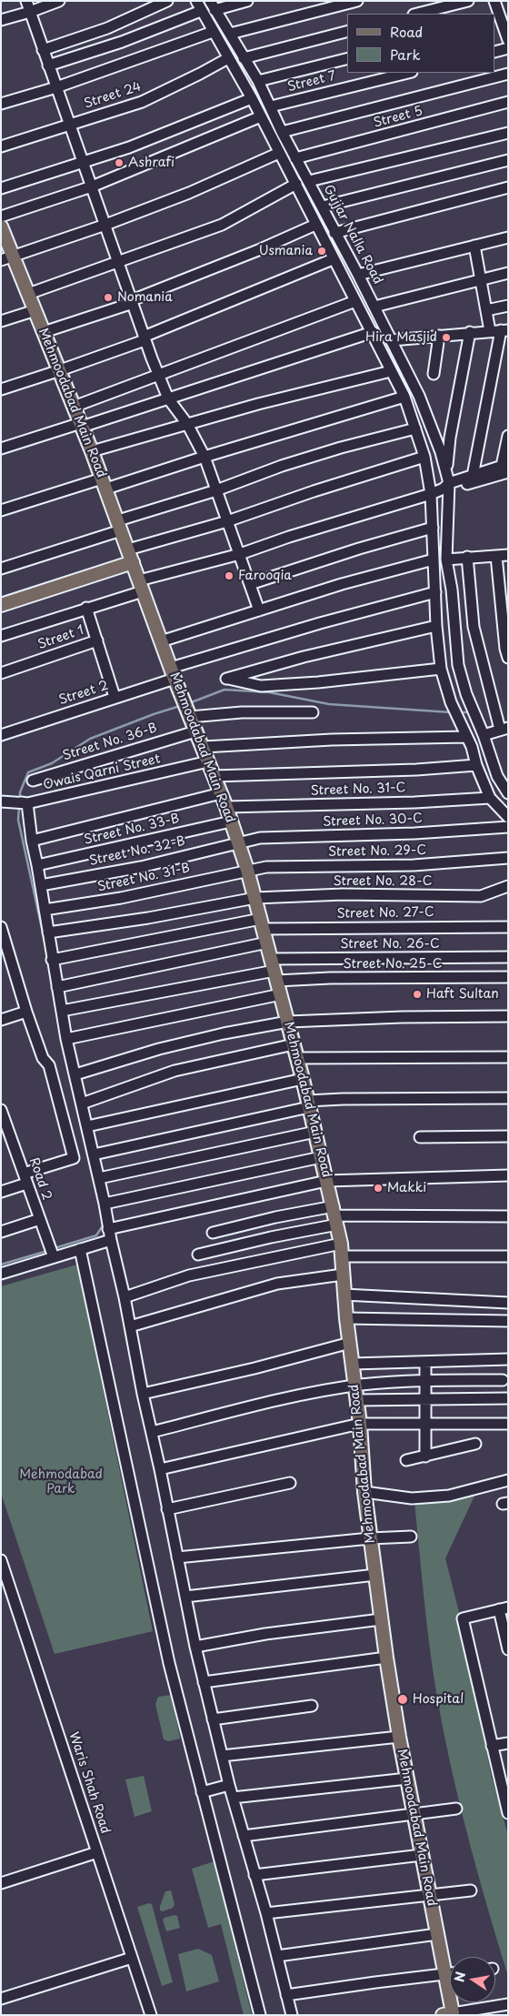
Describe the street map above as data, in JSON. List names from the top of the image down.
{
  "streets": {
    "main road": ["Mehmoodabad Main Road"],
    "street": [
      "Street 7",
      "Street 24",
      "Street 5",
      "Gujjar Nalla Road",
      "Street 1",
      "Street 2",
      "Street No. 36-B",
      "Owais Qarni Street",
      "Street No. 31-C",
      "Street No. 30-C",
      "Street No. 33-B",
      "Street No. 32-B",
      "Street No. 29-C",
      "Street No. 31-B",
      "Street No. 28-C",
      "Street No. 27-C",
      "Street No. 26-C",
      "Street No. 25-C",
      "Road 2",
      "Waris Shah Road"
    ]
  },
  "crossings": [
    ["Street 7", "Gujjar Nalla Road"],
    ["Street 5", "Gujjar Nalla Road"],
    ["Mehmoodabad Main Road", "Street 2"],
    ["Mehmoodabad Main Road", "Street No. 36-B"],
    ["Mehmoodabad Main Road", "Owais Qarni Street"],
    ["Mehmoodabad Main Road", "Street No. 31-C"],
    ["Mehmoodabad Main Road", "Street No. 30-C"],
    ["Mehmoodabad Main Road", "Street No. 33-B"],
    ["Mehmoodabad Main Road", "Street No. 32-B"],
    ["Mehmoodabad Main Road", "Street No. 29-C"],
    ["Mehmoodabad Main Road", "Street No. 31-B"],
    ["Mehmoodabad Main Road", "Street No. 28-C"],
    ["Mehmoodabad Main Road", "Street No. 27-C"],
    ["Mehmoodabad Main Road", "Street No. 26-C"],
    ["Mehmoodabad Main Road", "Street No. 25-C"],
    ["Street No. 30-C", "Street No. 32-B"],
    ["Street No. 29-C", "Street No. 31-B"],
    ["Street No. 26-C", "Street No. 25-C"]
  ],
  "parks": ["Mehmodabad Park"],
  "places": [
    "Ashrafi",
    "Usmania",
    "Nomania",
    "Hira Masjid",
    "Farooqia",
    "Haft Sultan",
    "Makki",
    "Hospital"
  ],
  "legend": ["Road", "Park"],
  "north": "left"
}
